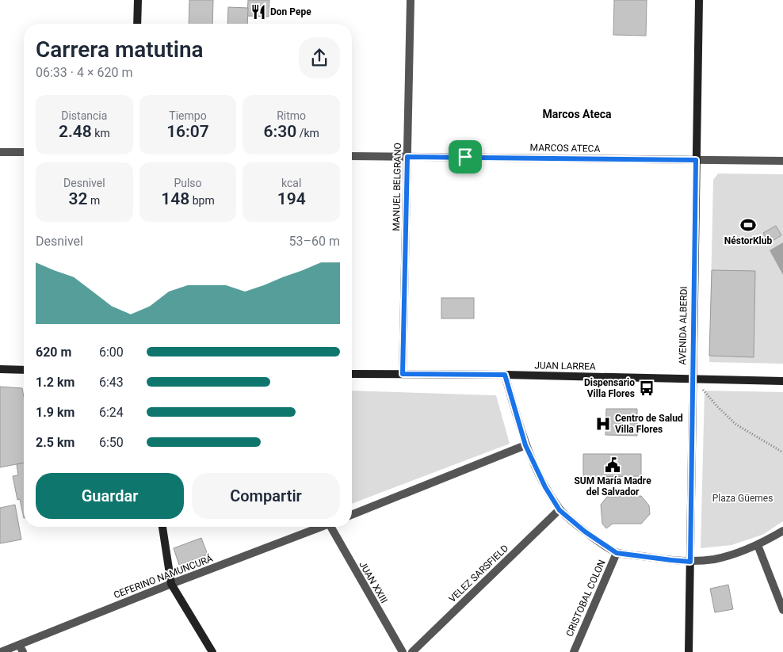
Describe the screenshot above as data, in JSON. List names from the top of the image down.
{
  "streets": {
    "main road": ["AVENIDA ALBERDI", "JUAN LARREA"],
    "street": [
      "MARCOS ATECA",
      "MANUEL BELGRANO",
      "VELEZ SARSFIELD",
      "CEFERINO NAMUNCURÁ",
      "JUAN XXIII",
      "CRISTOBAL COLON"
    ]
  },
  "crossings": [
    ["MARCOS ATECA", "MANUEL BELGRANO"],
    ["MARCOS ATECA", "AVENIDA ALBERDI"],
    ["MANUEL BELGRANO", "JUAN LARREA"],
    ["AVENIDA ALBERDI", "JUAN LARREA"]
  ],
  "districts": ["Marcos Ateca"],
  "parks": ["Plaza Güemes"],
  "places": {
    "restaurant": ["Don Pepe"],
    "sports": ["NéstorKlub"],
    "bus stop": ["Dispensario Villa Flores"],
    "hospital": ["Centro de Salud Villa Flores"],
    "public building": ["SUM María Madre del Salvador"]
  },
  "page": {
    "heading": ["Carrera matutina", "06:33 · 4 × 620 m"],
    "stats": [
      ["Distancia", "2.48 km"],
      ["Tiempo", "16:07"],
      ["Ritmo", "6:30 /km"],
      ["Desnivel", "32 m"],
      ["Pulso", "148 bpm"],
      ["kcal", "194"]
    ],
    "chart": ["Desnivel", "53–60 m"],
    "list": [
      {
        "name": "620 m",
        "note": "6:00"
      },
      {
        "name": "1.2 km",
        "note": "6:43"
      },
      {
        "name": "1.9 km",
        "note": "6:24"
      },
      {
        "name": "2.5 km",
        "note": "6:50"
      }
    ],
    "buttons": ["Guardar", "Compartir"]
  }
}
